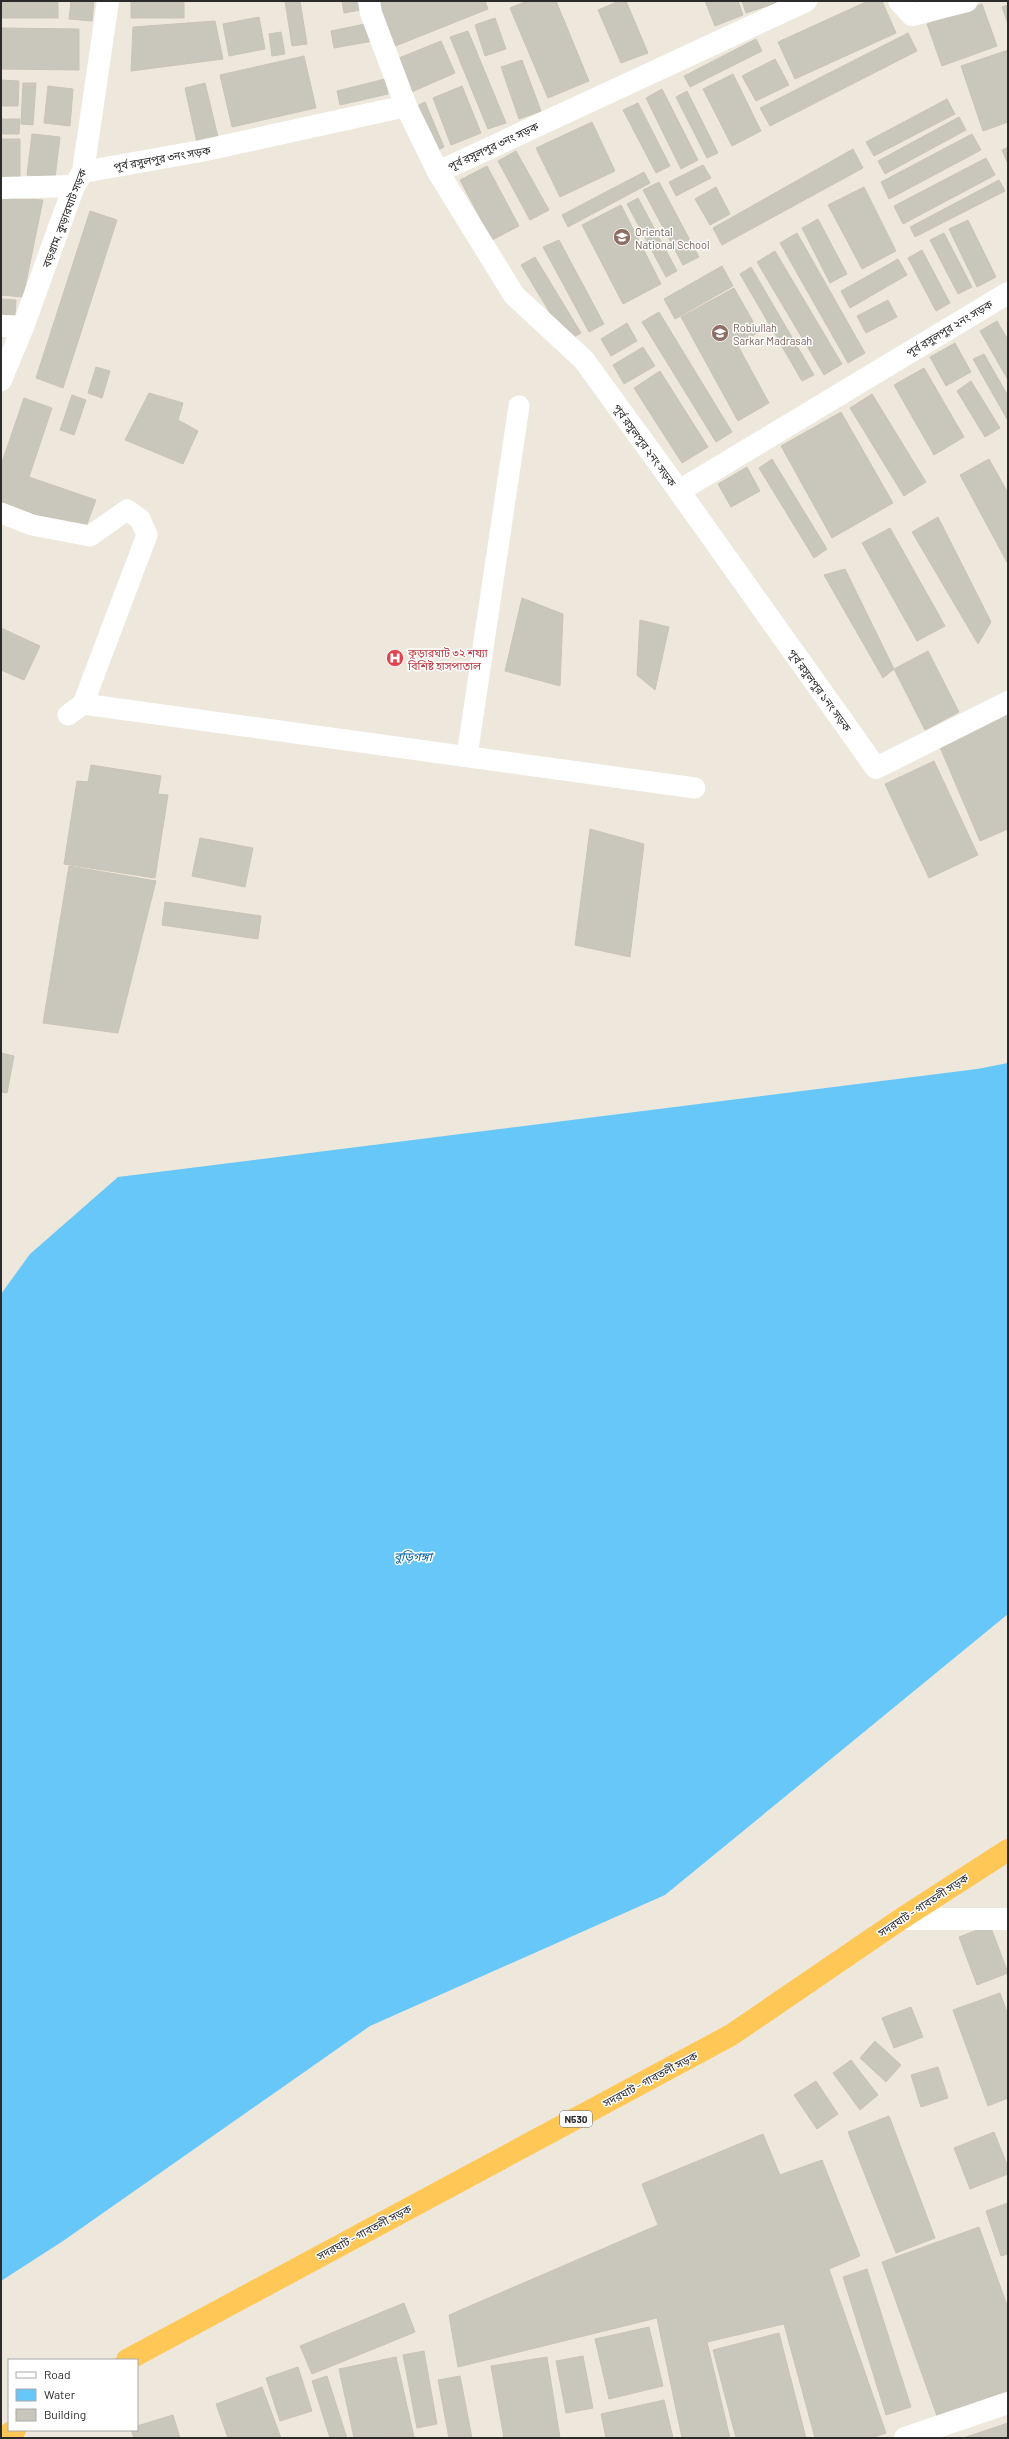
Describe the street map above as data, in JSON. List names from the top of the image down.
{
  "streets": {
    "highway": ["সদরঘাট - গাবতলী সড়ক", "N530"],
    "street": [
      "পূর্ব রসুলপুর ৩নং সড়ক",
      "বড়গ্রাম, কুড়ারঘাট সড়ক",
      "পূর্ব রসুলপুর ২নং সড়ক",
      "পূর্ব রসুলপুর ১নং সড়ক"
    ]
  },
  "crossings": [
    ["পূর্ব রসুলপুর ৩নং সড়ক", "বড়গ্রাম, কুড়ারঘাট সড়ক"],
    ["পূর্ব রসুলপুর ৩নং সড়ক", "পূর্ব রসুলপুর ২নং সড়ক"],
    ["পূর্ব রসুলপুর ২নং সড়ক", "পূর্ব রসুলপুর ১নং সড়ক"]
  ],
  "water": ["বুড়িগঙ্গা"],
  "places": {
    "school or university": ["Oriental National School", "Robiullah Sarkar Madrasah"],
    "hospital": ["কুড়ারঘাট ৩২ শয্যা বিশিষ্ট হাসপাতাল"]
  },
  "legend": ["Road", "Water", "Building"]
}
